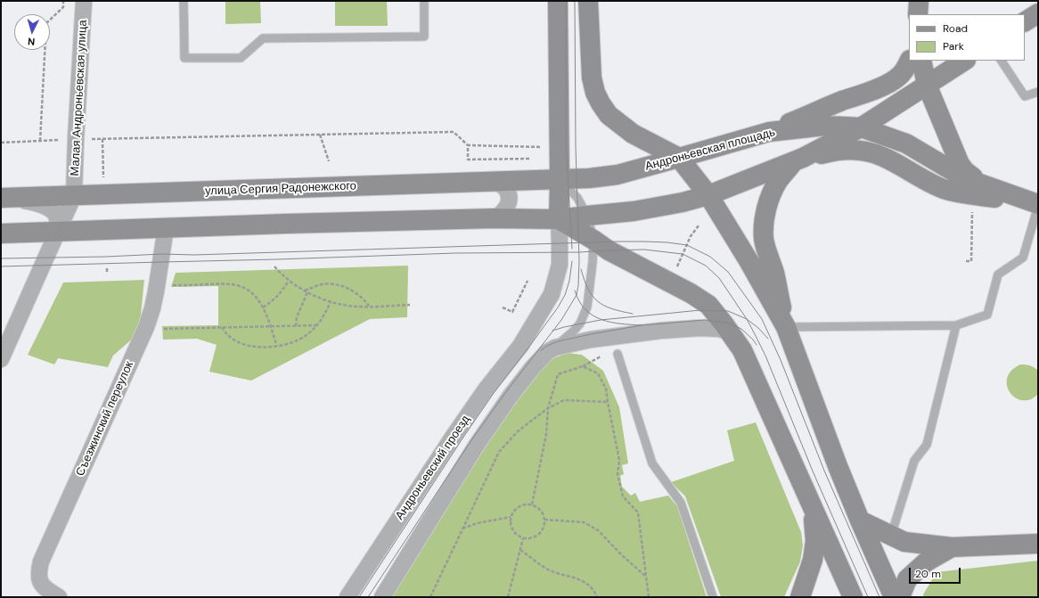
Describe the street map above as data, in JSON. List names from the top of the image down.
{
  "streets": {
    "main road": ["Андроньевская площадь", "улица Сергия Радонежского"],
    "street": ["Малая Андроньевская улица", "Съезжинский переулок", "Андроньевский проезд"]
  },
  "crossings": [
    ["Малая Андроньевская улица", "улица Сергия Радонежского"],
    ["Андроньевская площадь", "улица Сергия Радонежского"]
  ],
  "legend": ["Road", "Park"],
  "scale_bar": "20 m",
  "north": "bottom"
}
